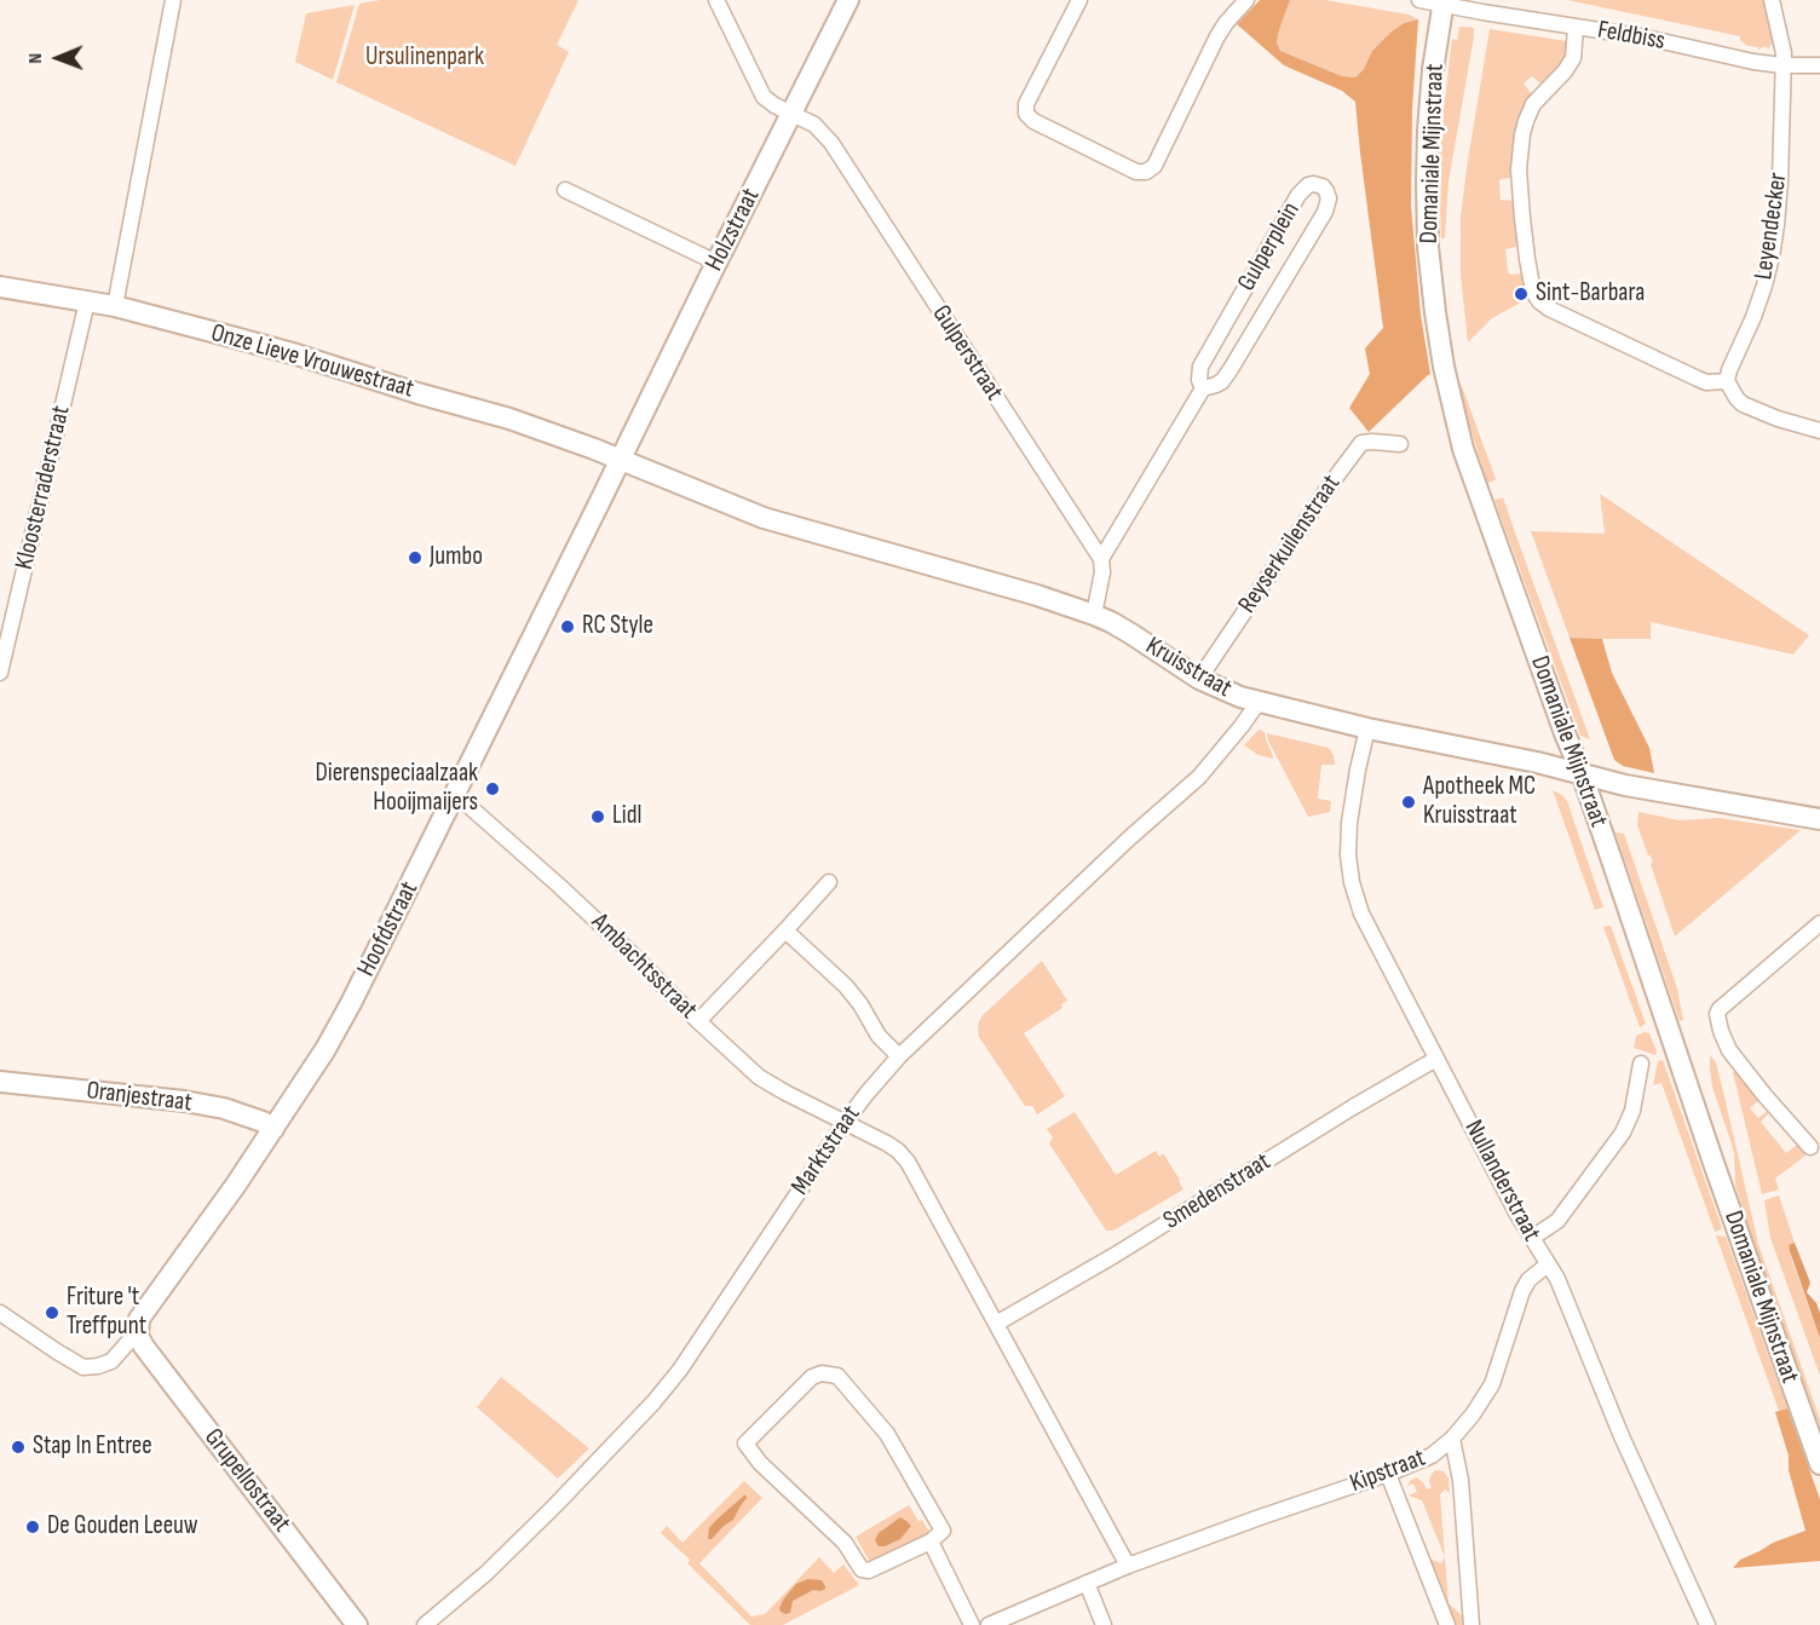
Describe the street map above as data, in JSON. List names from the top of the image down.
{
  "streets": {
    "main road": [
      "Domaniale Mijnstraat",
      "Holzstraat",
      "Onze Lieve Vrouwestraat",
      "Kruisstraat",
      "Hoofdstraat",
      "Oranjestraat",
      "Grupellostraat"
    ],
    "street": [
      "Feldbiss",
      "Leyendecker",
      "Gulperplein",
      "Gulperstraat",
      "Kloosterraderstraat",
      "Reyserkuilenstraat",
      "Ambachtsstraat",
      "Marktstraat",
      "Nullanderstraat",
      "Smedenstraat",
      "Kipstraat"
    ]
  },
  "crossings": [
    ["Feldbiss", "Domaniale Mijnstraat"],
    ["Feldbiss", "Leyendecker"],
    ["Domaniale Mijnstraat", "Kruisstraat"],
    ["Holzstraat", "Gulperstraat"],
    ["Holzstraat", "Onze Lieve Vrouwestraat"],
    ["Holzstraat", "Kruisstraat"],
    ["Holzstraat", "Hoofdstraat"],
    ["Gulperplein", "Gulperstraat"],
    ["Onze Lieve Vrouwestraat", "Kloosterraderstraat"],
    ["Onze Lieve Vrouwestraat", "Kruisstraat"],
    ["Onze Lieve Vrouwestraat", "Hoofdstraat"],
    ["Reyserkuilenstraat", "Kruisstraat"],
    ["Kruisstraat", "Hoofdstraat"],
    ["Kruisstraat", "Marktstraat"],
    ["Kruisstraat", "Nullanderstraat"],
    ["Hoofdstraat", "Ambachtsstraat"],
    ["Hoofdstraat", "Oranjestraat"],
    ["Hoofdstraat", "Grupellostraat"],
    ["Ambachtsstraat", "Marktstraat"],
    ["Ambachtsstraat", "Smedenstraat"],
    ["Ambachtsstraat", "Kipstraat"],
    ["Nullanderstraat", "Smedenstraat"],
    ["Nullanderstraat", "Kipstraat"]
  ],
  "parks": ["Ursulinenpark"],
  "places": [
    "Sint-Barbara",
    "Jumbo",
    "RC Style",
    "Dierenspeciaalzaak Hooijmaijers",
    "Apotheek MC Kruisstraat",
    "Lidl",
    "Friture 't Treffpunt",
    "Stap In Entree",
    "De Gouden Leeuw"
  ],
  "north": "left"
}
